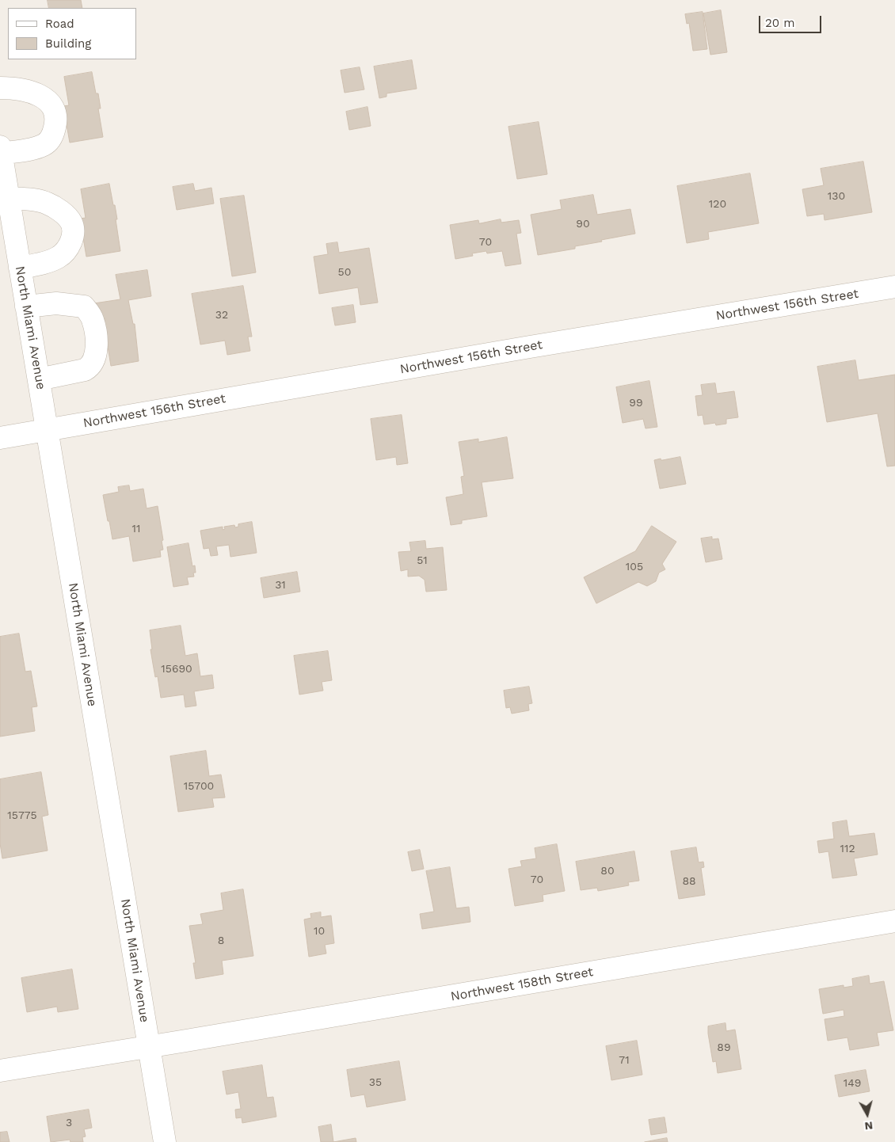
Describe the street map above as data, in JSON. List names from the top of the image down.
{
  "streets": {
    "street": ["Northwest 156th Street", "North Miami Avenue", "Northwest 158th Street"]
  },
  "crossings": [
    ["Northwest 156th Street", "North Miami Avenue"],
    ["North Miami Avenue", "Northwest 158th Street"]
  ],
  "house_numbers": [
    "130",
    "120",
    "90",
    "70",
    "50",
    "32",
    "99",
    "11",
    "51",
    "105",
    "31",
    "15690",
    "15700",
    "15775",
    "112",
    "80",
    "70",
    "88",
    "10",
    "8",
    "89",
    "71",
    "35",
    "149",
    "3"
  ],
  "legend": ["Road", "Building"],
  "scale_bar": "20 m",
  "north": "bottom"
}
